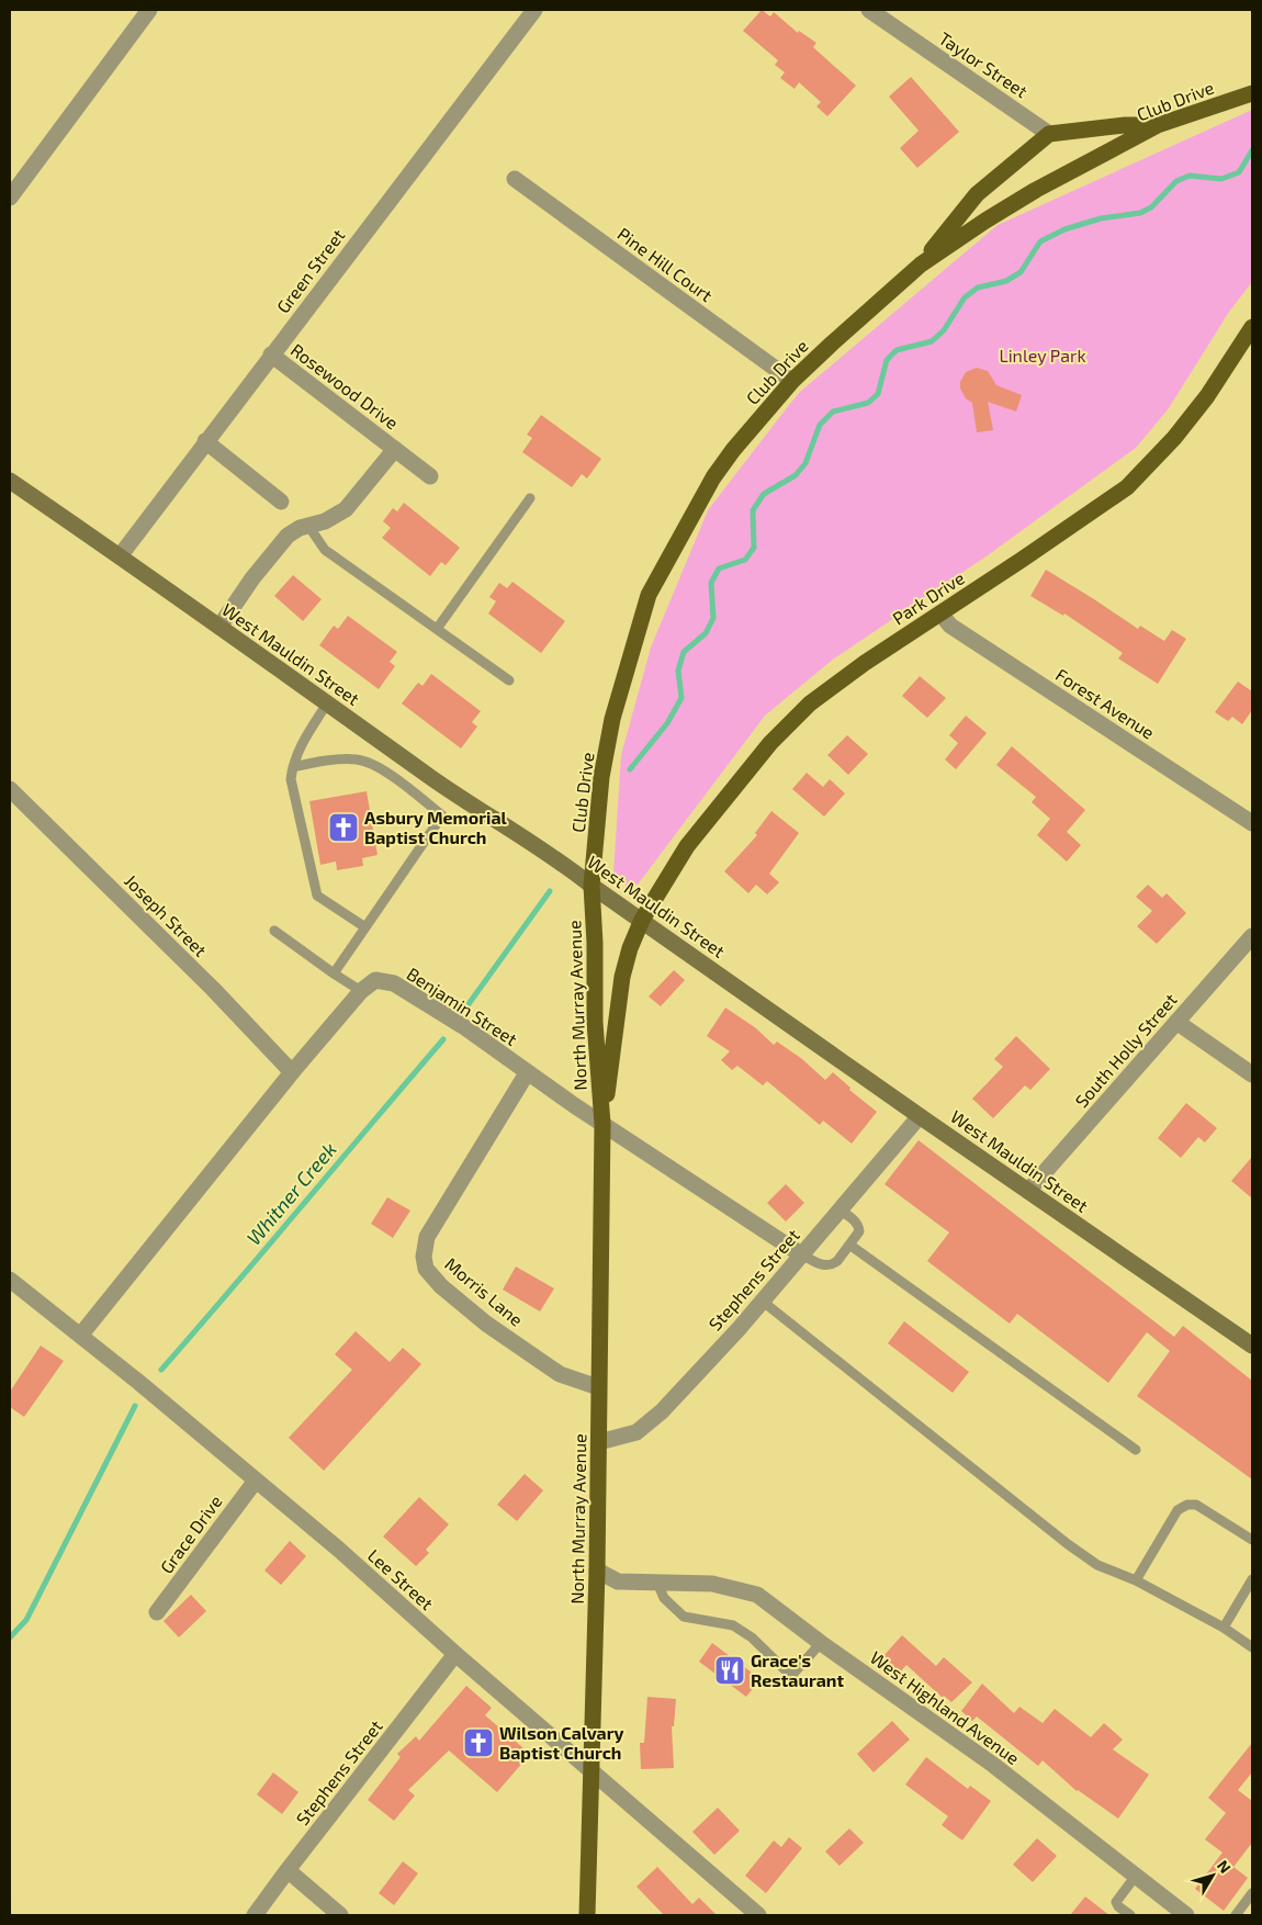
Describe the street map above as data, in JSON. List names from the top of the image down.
{
  "streets": {
    "main road": ["Club Drive", "Park Drive", "North Murray Avenue"],
    "street": [
      "Taylor Street",
      "Pine Hill Court",
      "Green Street",
      "Rosewood Drive",
      "West Mauldin Street",
      "Forest Avenue",
      "Joseph Street",
      "Benjamin Street",
      "South Holly Street",
      "Stephens Street",
      "Morris Lane",
      "Grace Drive",
      "Lee Street",
      "West Highland Avenue"
    ]
  },
  "crossings": [
    ["Club Drive", "Pine Hill Court"],
    ["Club Drive", "West Mauldin Street"],
    ["Club Drive", "North Murray Avenue"],
    ["Green Street", "Rosewood Drive"],
    ["Green Street", "West Mauldin Street"],
    ["Rosewood Drive", "West Mauldin Street"],
    ["Park Drive", "West Mauldin Street"],
    ["Park Drive", "Forest Avenue"],
    ["Park Drive", "North Murray Avenue"],
    ["West Mauldin Street", "North Murray Avenue"],
    ["West Mauldin Street", "South Holly Street"],
    ["West Mauldin Street", "Stephens Street"],
    ["Joseph Street", "Benjamin Street"],
    ["North Murray Avenue", "Benjamin Street"],
    ["North Murray Avenue", "Stephens Street"],
    ["North Murray Avenue", "Morris Lane"],
    ["North Murray Avenue", "Lee Street"],
    ["North Murray Avenue", "West Highland Avenue"],
    ["Benjamin Street", "Stephens Street"],
    ["Benjamin Street", "Morris Lane"],
    ["Benjamin Street", "Lee Street"],
    ["Stephens Street", "Lee Street"],
    ["Grace Drive", "Lee Street"]
  ],
  "water": ["Whitner Creek"],
  "parks": ["Linley Park"],
  "places": {
    "church": ["Asbury Memorial Baptist Church", "Wilson Calvary Baptist Church"],
    "restaurant": ["Grace's Restaurant"]
  },
  "north": "top right"
}
